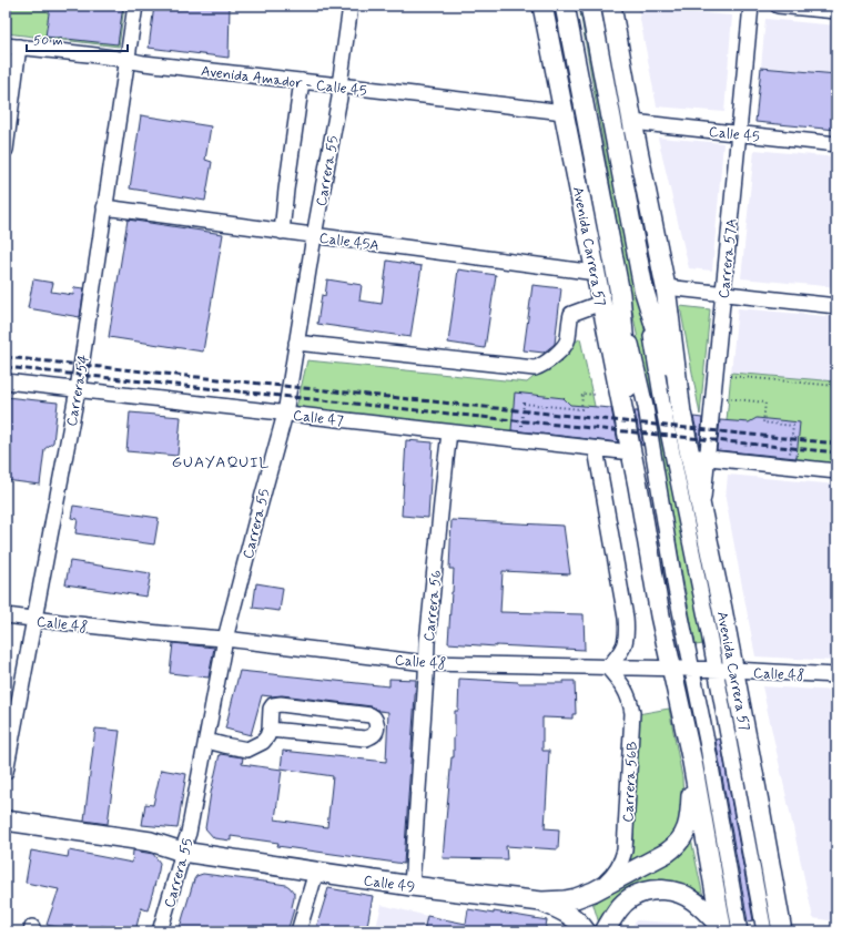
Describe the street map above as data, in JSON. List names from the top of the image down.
{
  "streets": {
    "main road": ["Avenida Carrera 57", "Calle 49"],
    "street": [
      "Avenida Amador - Calle 45",
      "Calle 45",
      "Carrera 55",
      "Calle 45A",
      "Carrera 57A",
      "Carrera 54",
      "Calle 47",
      "Carrera 56",
      "Calle 48",
      "Carrera 56B"
    ]
  },
  "crossings": [
    ["Avenida Amador - Calle 45", "Carrera 55"],
    ["Avenida Amador - Calle 45", "Avenida Carrera 57"],
    ["Avenida Amador - Calle 45", "Carrera 54"],
    ["Calle 45", "Avenida Carrera 57"],
    ["Calle 45", "Carrera 57A"],
    ["Carrera 55", "Calle 45A"],
    ["Carrera 55", "Calle 47"],
    ["Carrera 55", "Calle 48"],
    ["Carrera 55", "Calle 49"],
    ["Calle 45A", "Avenida Carrera 57"],
    ["Calle 45A", "Carrera 54"],
    ["Avenida Carrera 57", "Carrera 57A"],
    ["Avenida Carrera 57", "Calle 47"],
    ["Avenida Carrera 57", "Calle 48"],
    ["Avenida Carrera 57", "Calle 49"],
    ["Carrera 54", "Calle 47"],
    ["Carrera 54", "Calle 48"],
    ["Calle 47", "Carrera 56"],
    ["Carrera 56", "Calle 48"],
    ["Carrera 56", "Calle 49"],
    ["Calle 48", "Carrera 56B"],
    ["Carrera 56B", "Calle 49"]
  ],
  "districts": ["GUAYAQUIL"],
  "scale_bar": "50 m"
}
